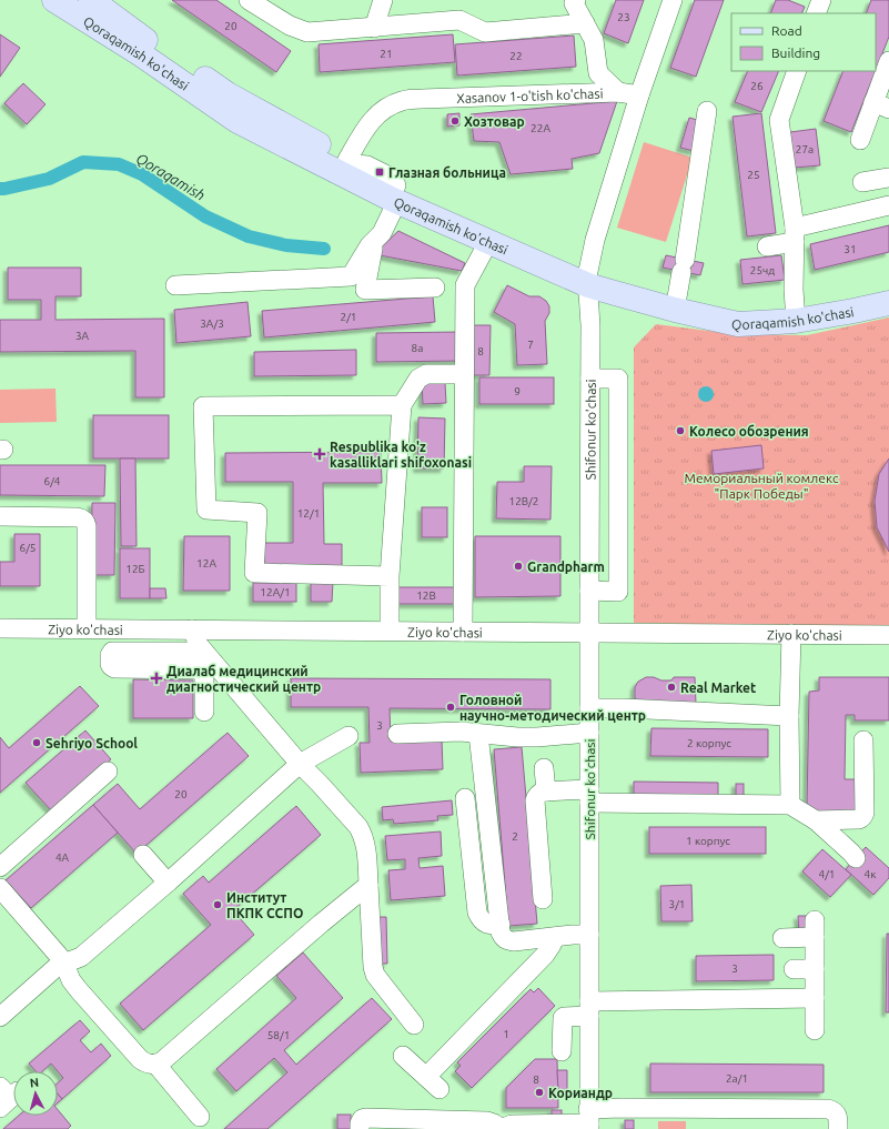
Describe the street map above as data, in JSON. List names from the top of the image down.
{
  "streets": {
    "main road": ["Qoraqamish ko'chasi"],
    "street": ["Xasanov 1-o'tish ko'chasi", "Shifonur ko'chasi", "Ziyo ko'chasi"]
  },
  "crossings": [
    ["Qoraqamish ko'chasi", "Xasanov 1-o'tish ko'chasi"],
    ["Qoraqamish ko'chasi", "Shifonur ko'chasi"],
    ["Xasanov 1-o'tish ko'chasi", "Shifonur ko'chasi"],
    ["Shifonur ko'chasi", "Ziyo ko'chasi"]
  ],
  "water": ["Qoraqamish"],
  "parks": ["Мемориальный комлекс \"Парк Победы\""],
  "places": {
    "other": [
      "Хозтовар",
      "Колесо обозрения",
      "Grandpharm",
      "Real Market",
      "Головной научно-методический центр",
      "Sehriyo School",
      "Институт ПКПК ССПО",
      "Кориандр"
    ],
    "transit": ["Глазная больница"],
    "health": ["Respublika ko'z kasalliklari shifoxonasi", "Диалаб медицинский диагностический центр"]
  },
  "house_numbers": [
    "23",
    "20",
    "21",
    "22",
    "26",
    "22A",
    "27a",
    "25",
    "31",
    "25чд",
    "2/1",
    "3A/3",
    "3A",
    "7",
    "8a",
    "8",
    "9",
    "6/4",
    "12В/2",
    "12/1",
    "6/5",
    "12A",
    "12Б",
    "12A/1",
    "12В",
    "3",
    "2 корпус",
    "20",
    "2",
    "1 корпус",
    "4A",
    "4/1",
    "4к",
    "3/1",
    "3",
    "1",
    "58/1",
    "2а/1",
    "8"
  ],
  "legend": ["Road", "Building"],
  "north": "top"
}
